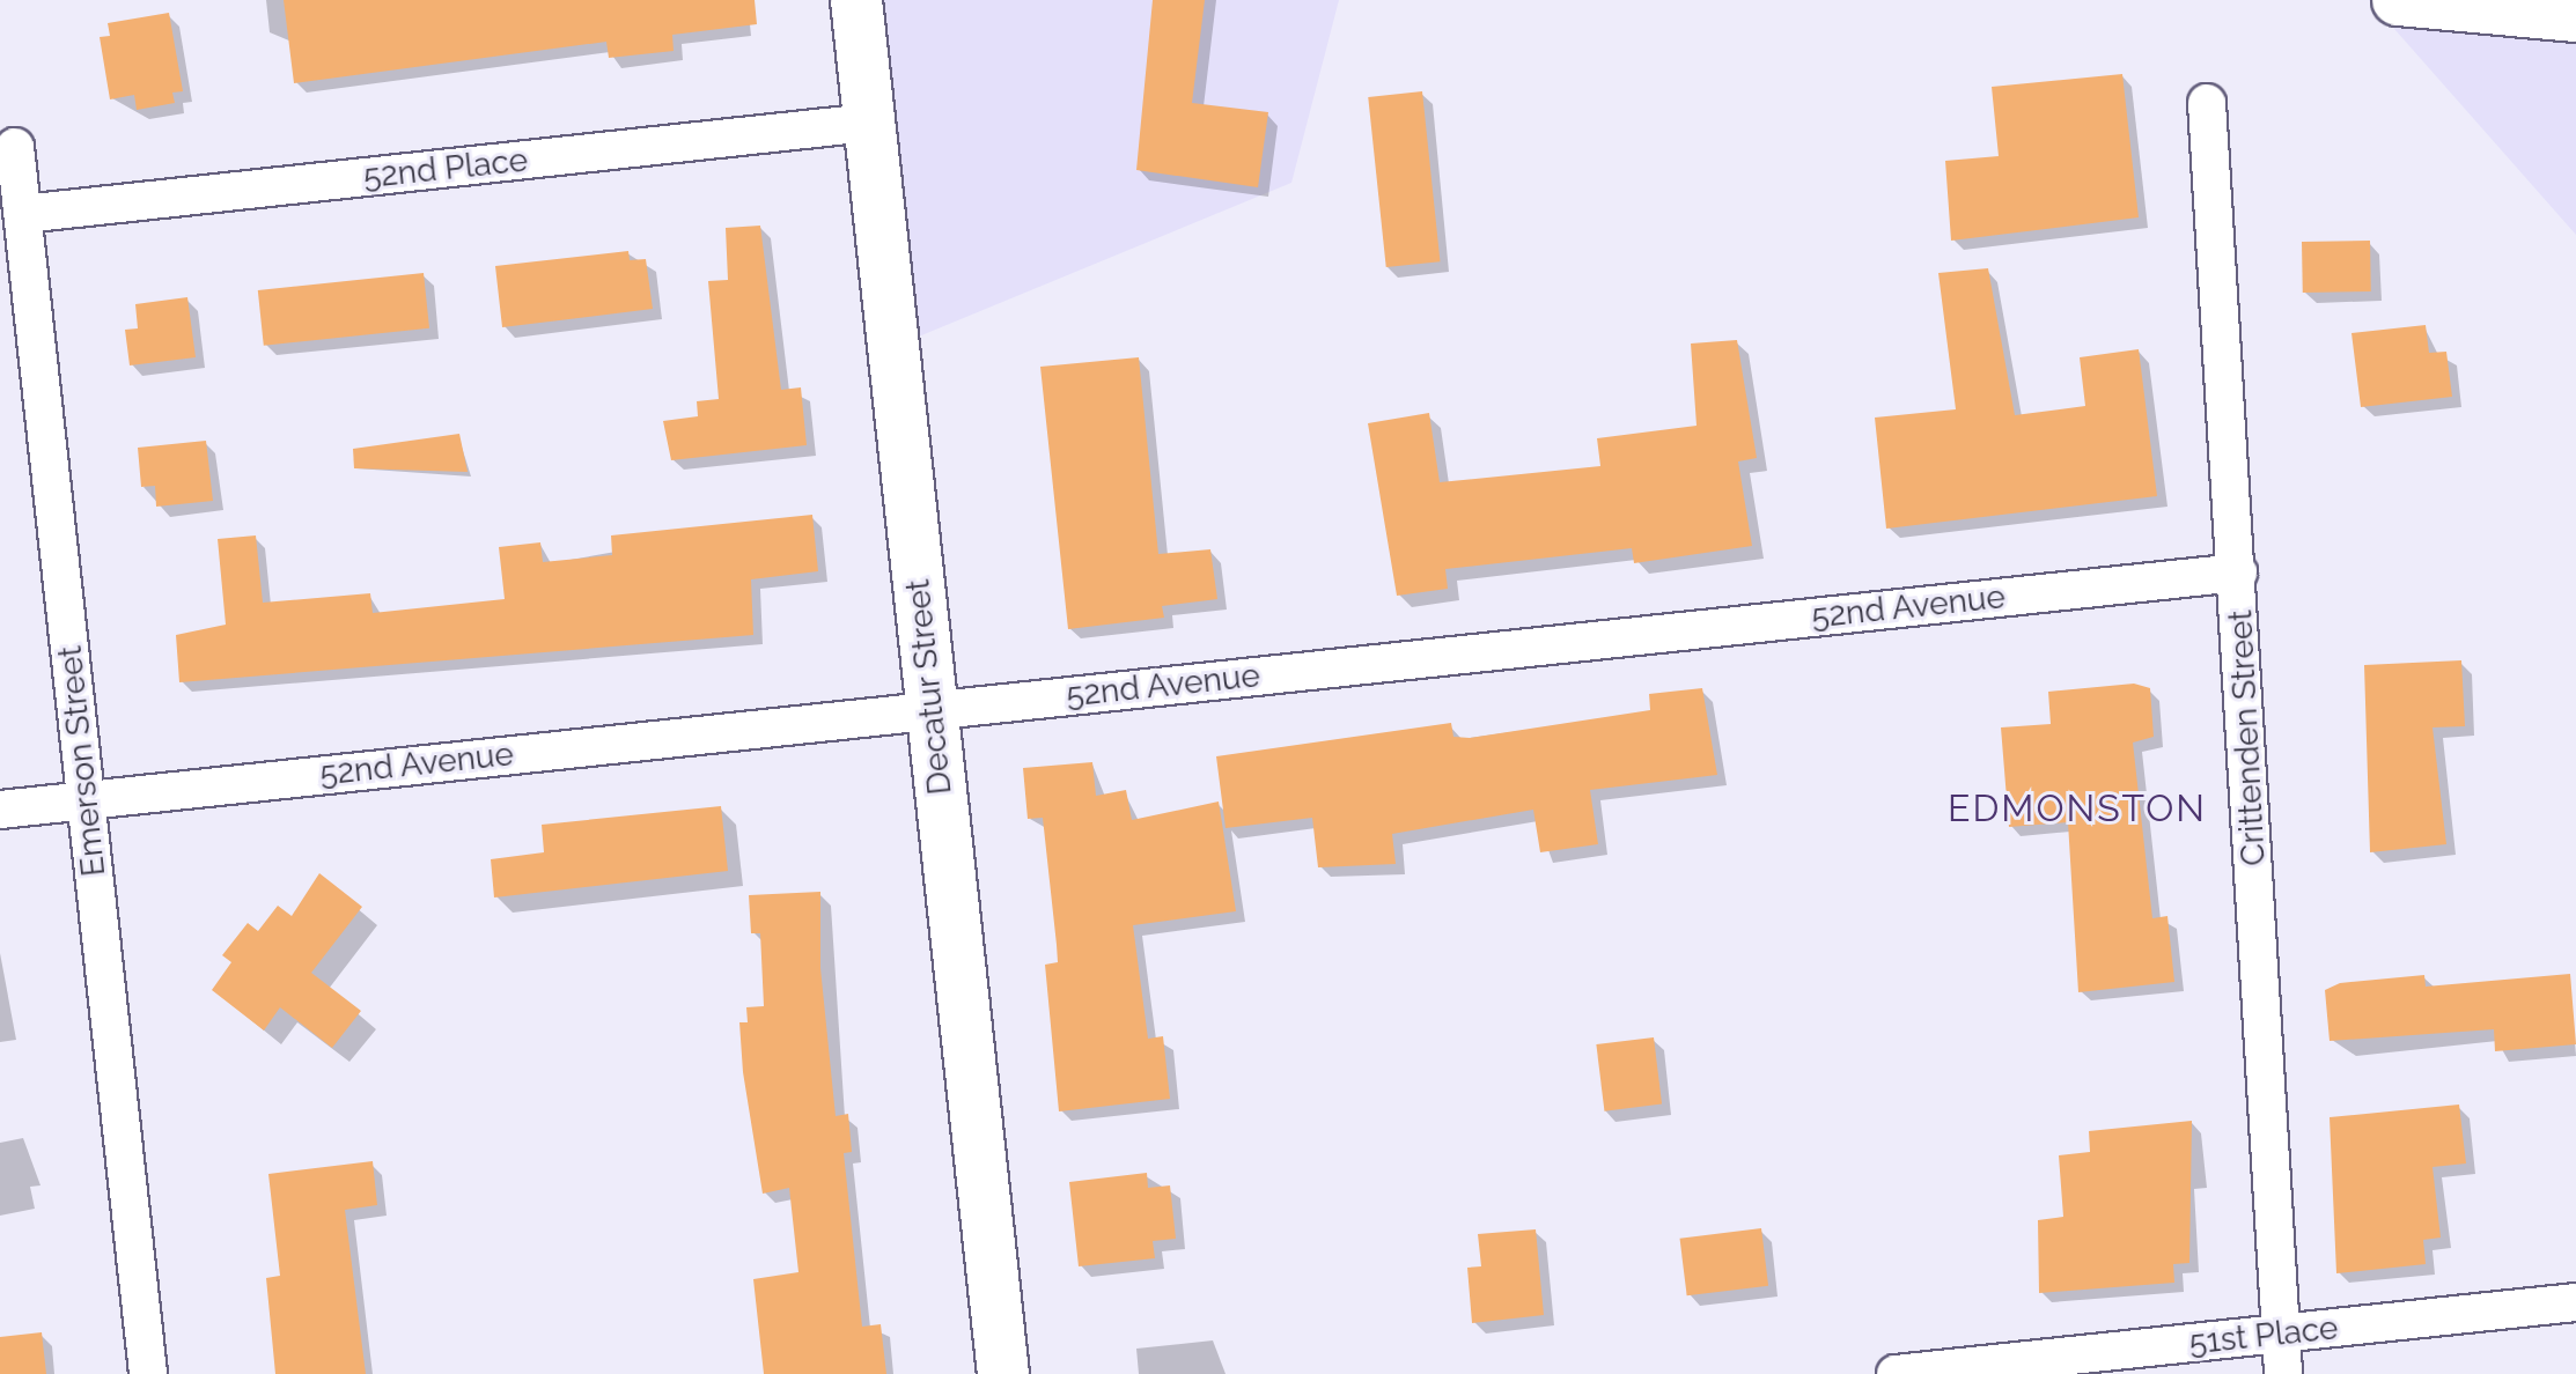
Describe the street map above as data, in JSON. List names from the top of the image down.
{
  "streets": {
    "street": [
      "52nd Place",
      "52nd Avenue",
      "Decatur Street",
      "Crittenden Street",
      "Emerson Street",
      "51st Place"
    ]
  },
  "crossings": [
    ["52nd Place", "Decatur Street"],
    ["52nd Place", "Emerson Street"],
    ["52nd Avenue", "Decatur Street"],
    ["52nd Avenue", "Crittenden Street"],
    ["52nd Avenue", "Emerson Street"],
    ["Crittenden Street", "51st Place"]
  ],
  "districts": ["EDMONSTON"]
}
